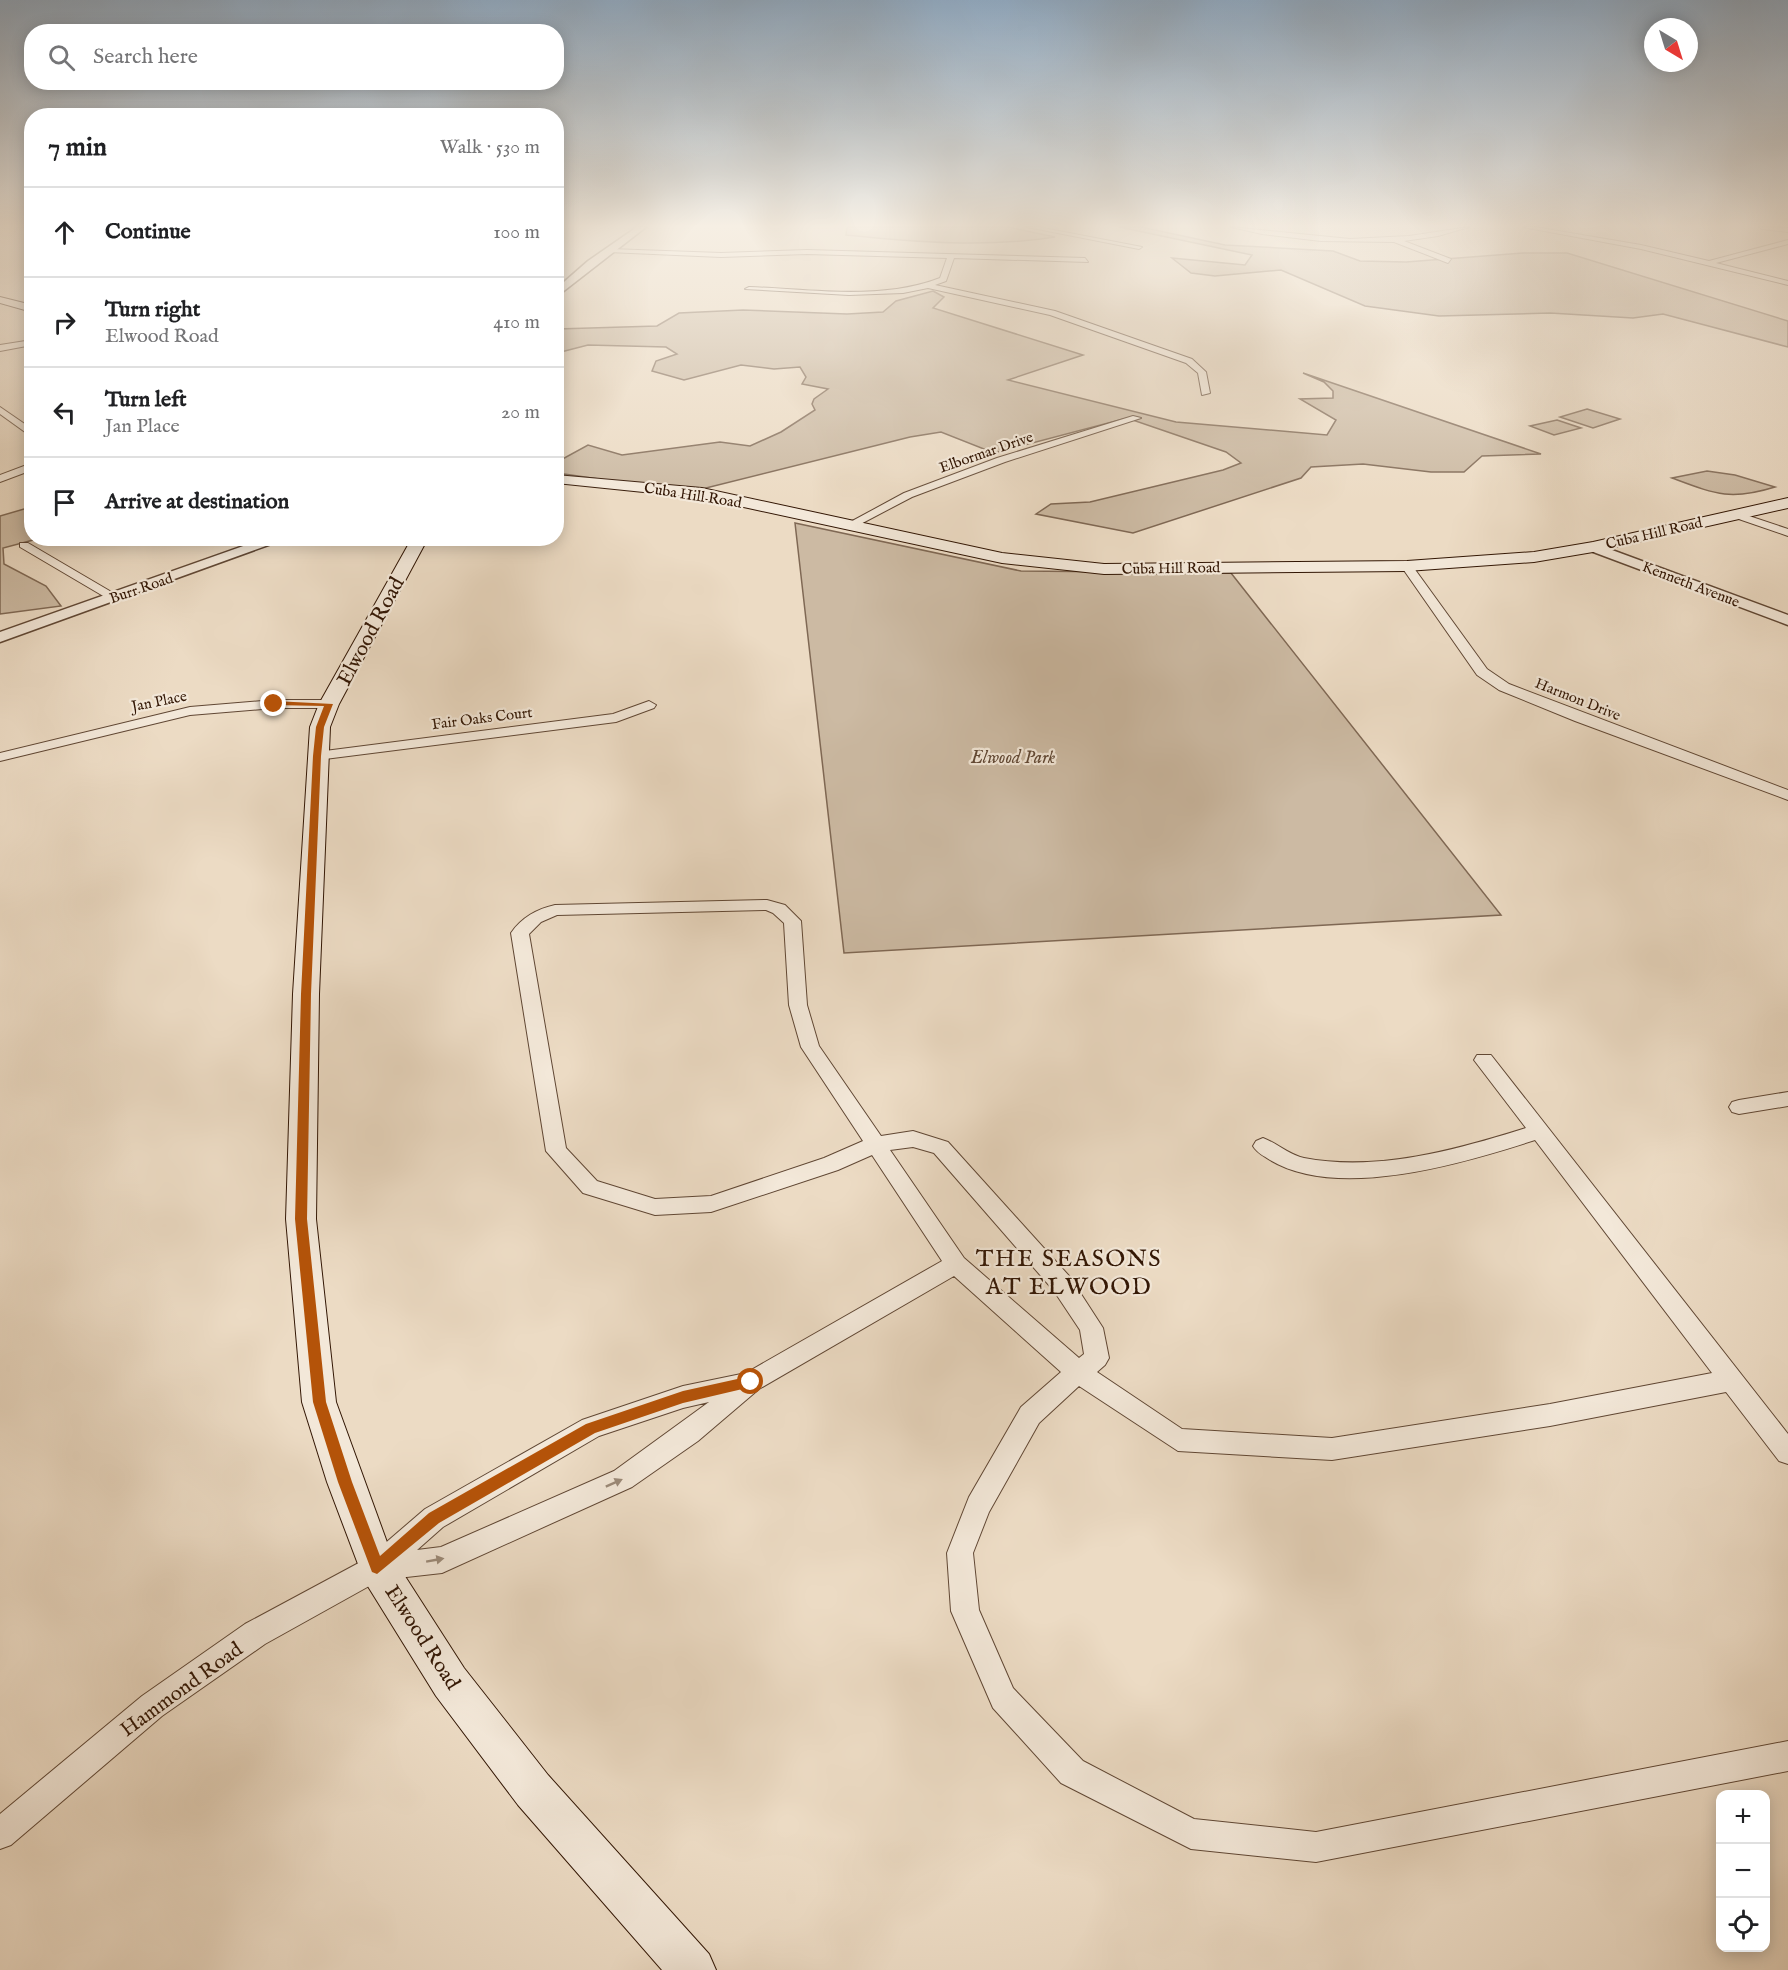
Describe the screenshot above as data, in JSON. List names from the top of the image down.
{
  "streets": {
    "main road": ["Cuba Hill Road", "Elwood Road"],
    "street": [
      "Elbormar Drive",
      "Kenneth Avenue",
      "Burr Road",
      "Harmon Drive",
      "Jan Place",
      "Fair Oaks Court",
      "Hammond Road"
    ]
  },
  "crossings": [
    ["Elbormar Drive", "Cuba Hill Road"],
    ["Cuba Hill Road", "Kenneth Avenue"],
    ["Cuba Hill Road", "Harmon Drive"],
    ["Elwood Road", "Jan Place"],
    ["Elwood Road", "Fair Oaks Court"],
    ["Elwood Road", "Hammond Road"]
  ],
  "districts": ["THE SEASONS AT ELWOOD"],
  "parks": ["Elwood Park"],
  "north": "bottom right",
  "page": {
    "search": "Search here",
    "heading": ["7 min", "Walk · 530 m"],
    "list": [
      ["Continue", "100 m"],
      ["Turn right", "Elwood Road", "410 m"],
      ["Turn left", "Jan Place", "20 m"],
      "Arrive at destination"
    ],
    "map_buttons": ["+", "−"]
  }
}
